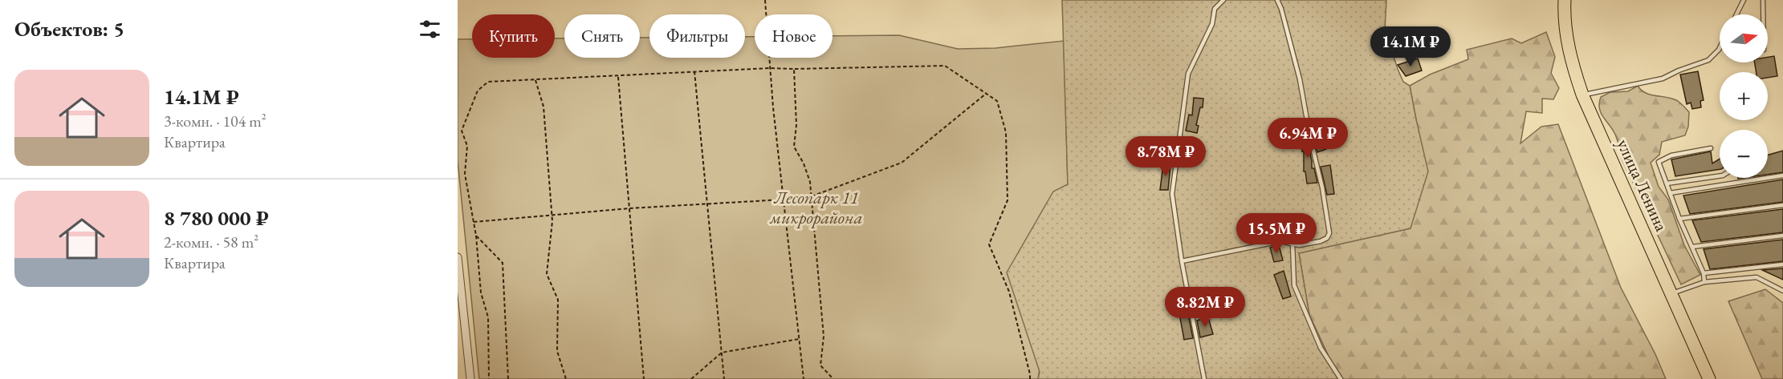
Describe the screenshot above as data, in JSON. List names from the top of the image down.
{
  "streets": {
    "main road": ["улица Ленина"]
  },
  "parks": ["Лесопарк 11 микрорайона"],
  "north": "right",
  "page": {
    "heading": "Объектов: 5",
    "map_buttons": ["+", "−"],
    "chip": [
      "Купить",
      "Снять",
      "Фильтры",
      "Новое"
    ],
    "price": [
      "14.1M ₽",
      "6.94M ₽",
      "8.78M ₽",
      "15.5M ₽",
      "8.82M ₽"
    ],
    "list": [
      {
        "name": "14.1M ₽",
        "note": "3-комн. · 104 m² · Квартира"
      },
      {
        "name": "8 780 000 ₽",
        "note": "2-комн. · 58 m² · Квартира"
      }
    ]
  }
}
